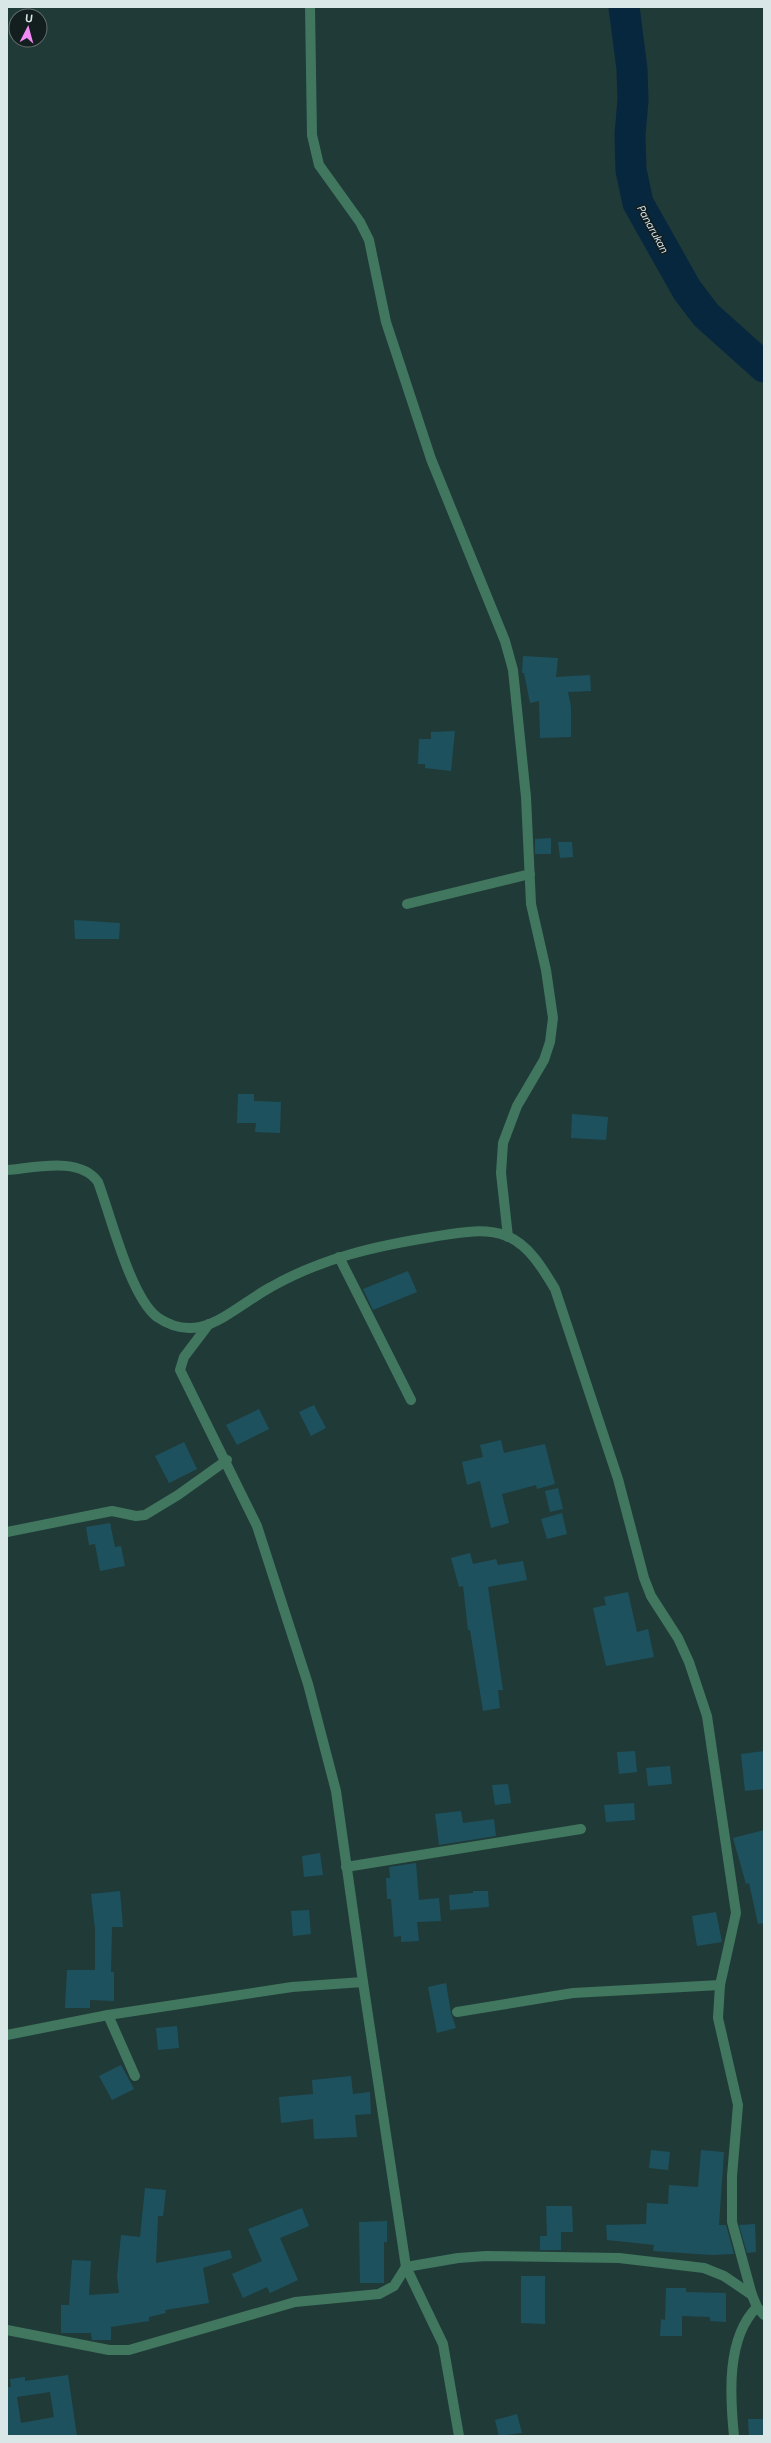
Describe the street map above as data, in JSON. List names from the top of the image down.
{
  "water": ["Panarukan"],
  "north": "top"
}
